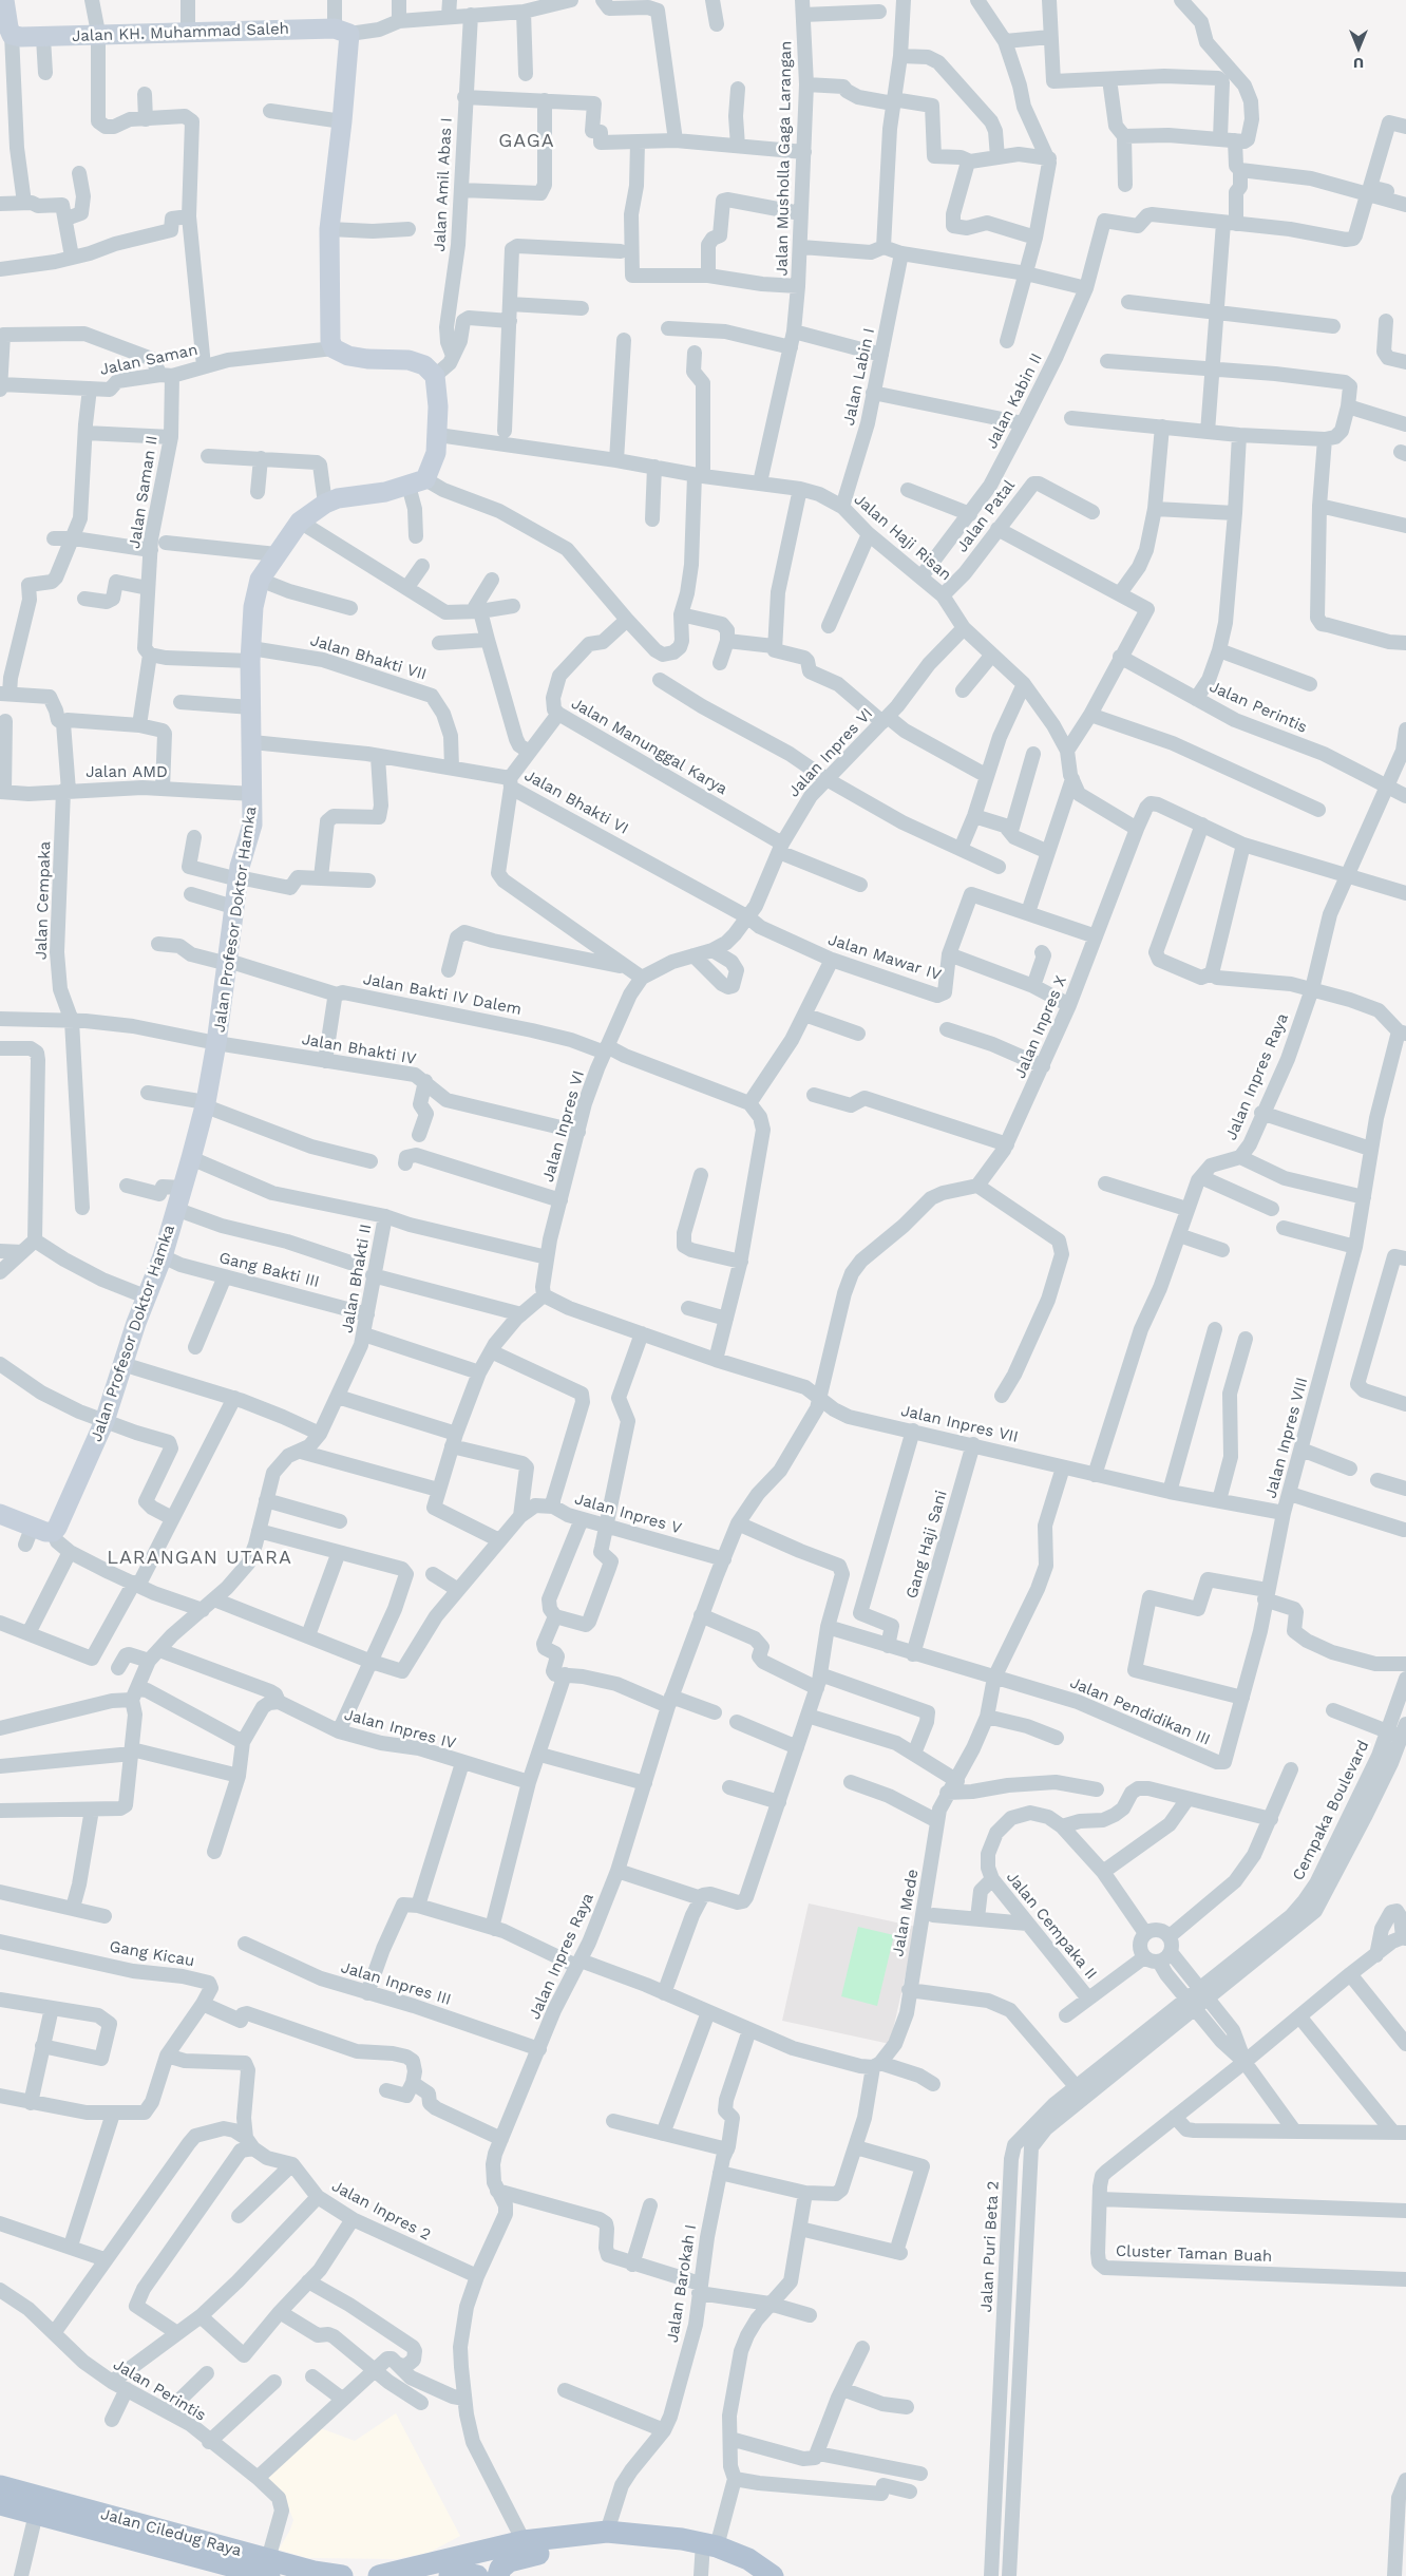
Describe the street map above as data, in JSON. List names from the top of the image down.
{
  "streets": {
    "main road": ["Jalan Ciledug Raya"],
    "street": [
      "Jalan KH. Muhammad Saleh",
      "Jalan Musholla Gaga Larangan",
      "Jalan Amil Abas I",
      "Jalan Saman",
      "Jalan Labin I",
      "Jalan Kabin II",
      "Jalan Saman II",
      "Jalan Patal",
      "Jalan Haji Risan",
      "Jalan Bhakti VII",
      "Jalan Perintis",
      "Jalan Manunggal Karya",
      "Jalan Inpres VI",
      "Jalan AMD",
      "Jalan Bhakti VI",
      "Jalan Cempaka",
      "Jalan Profesor Doktor Hamka",
      "Jalan Mawar IV",
      "Jalan Bakti IV Dalem",
      "Jalan Inpres X",
      "Jalan Bhakti IV",
      "Jalan Inpres Raya",
      "Gang Bakti III",
      "Jalan Bhakti II",
      "Jalan Inpres VII",
      "Jalan Inpres VIII",
      "Jalan Inpres V",
      "Gang Haji Sani",
      "Jalan Pendidikan III",
      "Jalan Inpres IV",
      "Cempaka Boulevard",
      "Jalan Mede",
      "Jalan Cempaka II",
      "Gang Kicau",
      "Jalan Inpres III",
      "Jalan Inpres 2",
      "Jalan Puri Beta 2",
      "Cluster Taman Buah",
      "Jalan Barokah I"
    ]
  },
  "crossings": [
    ["Jalan Saman", "Jalan Saman II"],
    ["Jalan Labin I", "Jalan Haji Risan"],
    ["Jalan Kabin II", "Jalan Haji Risan"],
    ["Jalan Saman II", "Jalan Bhakti VII"],
    ["Jalan Patal", "Jalan Haji Risan"],
    ["Jalan Haji Risan", "Jalan Inpres VI"],
    ["Jalan Haji Risan", "Jalan Inpres X"],
    ["Jalan Bhakti VII", "Jalan Bhakti VI"],
    ["Jalan Bhakti VII", "Jalan Profesor Doktor Hamka"],
    ["Jalan Perintis", "Jalan Inpres Raya"],
    ["Jalan Perintis", "Jalan Ciledug Raya"],
    ["Jalan Manunggal Karya", "Jalan Inpres VI"],
    ["Jalan Inpres VI", "Jalan Bhakti VI"],
    ["Jalan Inpres VI", "Jalan Mawar IV"],
    ["Jalan Inpres VI", "Jalan Bakti IV Dalem"],
    ["Jalan Inpres VI", "Jalan Bhakti IV"],
    ["Jalan AMD", "Jalan Cempaka"],
    ["Jalan AMD", "Jalan Profesor Doktor Hamka"],
    ["Jalan Bhakti VI", "Jalan Profesor Doktor Hamka"],
    ["Jalan Bhakti VI", "Jalan Mawar IV"],
    ["Jalan Profesor Doktor Hamka", "Jalan Bakti IV Dalem"],
    ["Jalan Profesor Doktor Hamka", "Jalan Bhakti IV"],
    ["Jalan Profesor Doktor Hamka", "Gang Bakti III"],
    ["Jalan Mawar IV", "Jalan Inpres X"],
    ["Jalan Inpres X", "Jalan Inpres Raya"],
    ["Jalan Inpres Raya", "Jalan Inpres VII"],
    ["Jalan Inpres Raya", "Jalan Inpres VIII"],
    ["Jalan Inpres Raya", "Jalan Inpres V"],
    ["Jalan Inpres Raya", "Jalan Inpres III"],
    ["Jalan Inpres Raya", "Jalan Inpres 2"],
    ["Gang Bakti III", "Jalan Bhakti II"],
    ["Jalan Bhakti II", "Jalan Inpres IV"],
    ["Jalan Inpres VII", "Jalan Inpres VIII"],
    ["Jalan Inpres VII", "Gang Haji Sani"],
    ["Jalan Inpres VII", "Jalan Mede"],
    ["Jalan Inpres VIII", "Jalan Pendidikan III"],
    ["Gang Haji Sani", "Jalan Pendidikan III"],
    ["Jalan Pendidikan III", "Jalan Mede"],
    ["Cempaka Boulevard", "Jalan Puri Beta 2"]
  ],
  "districts": ["GAGA", "LARANGAN UTARA"],
  "north": "bottom"
}
